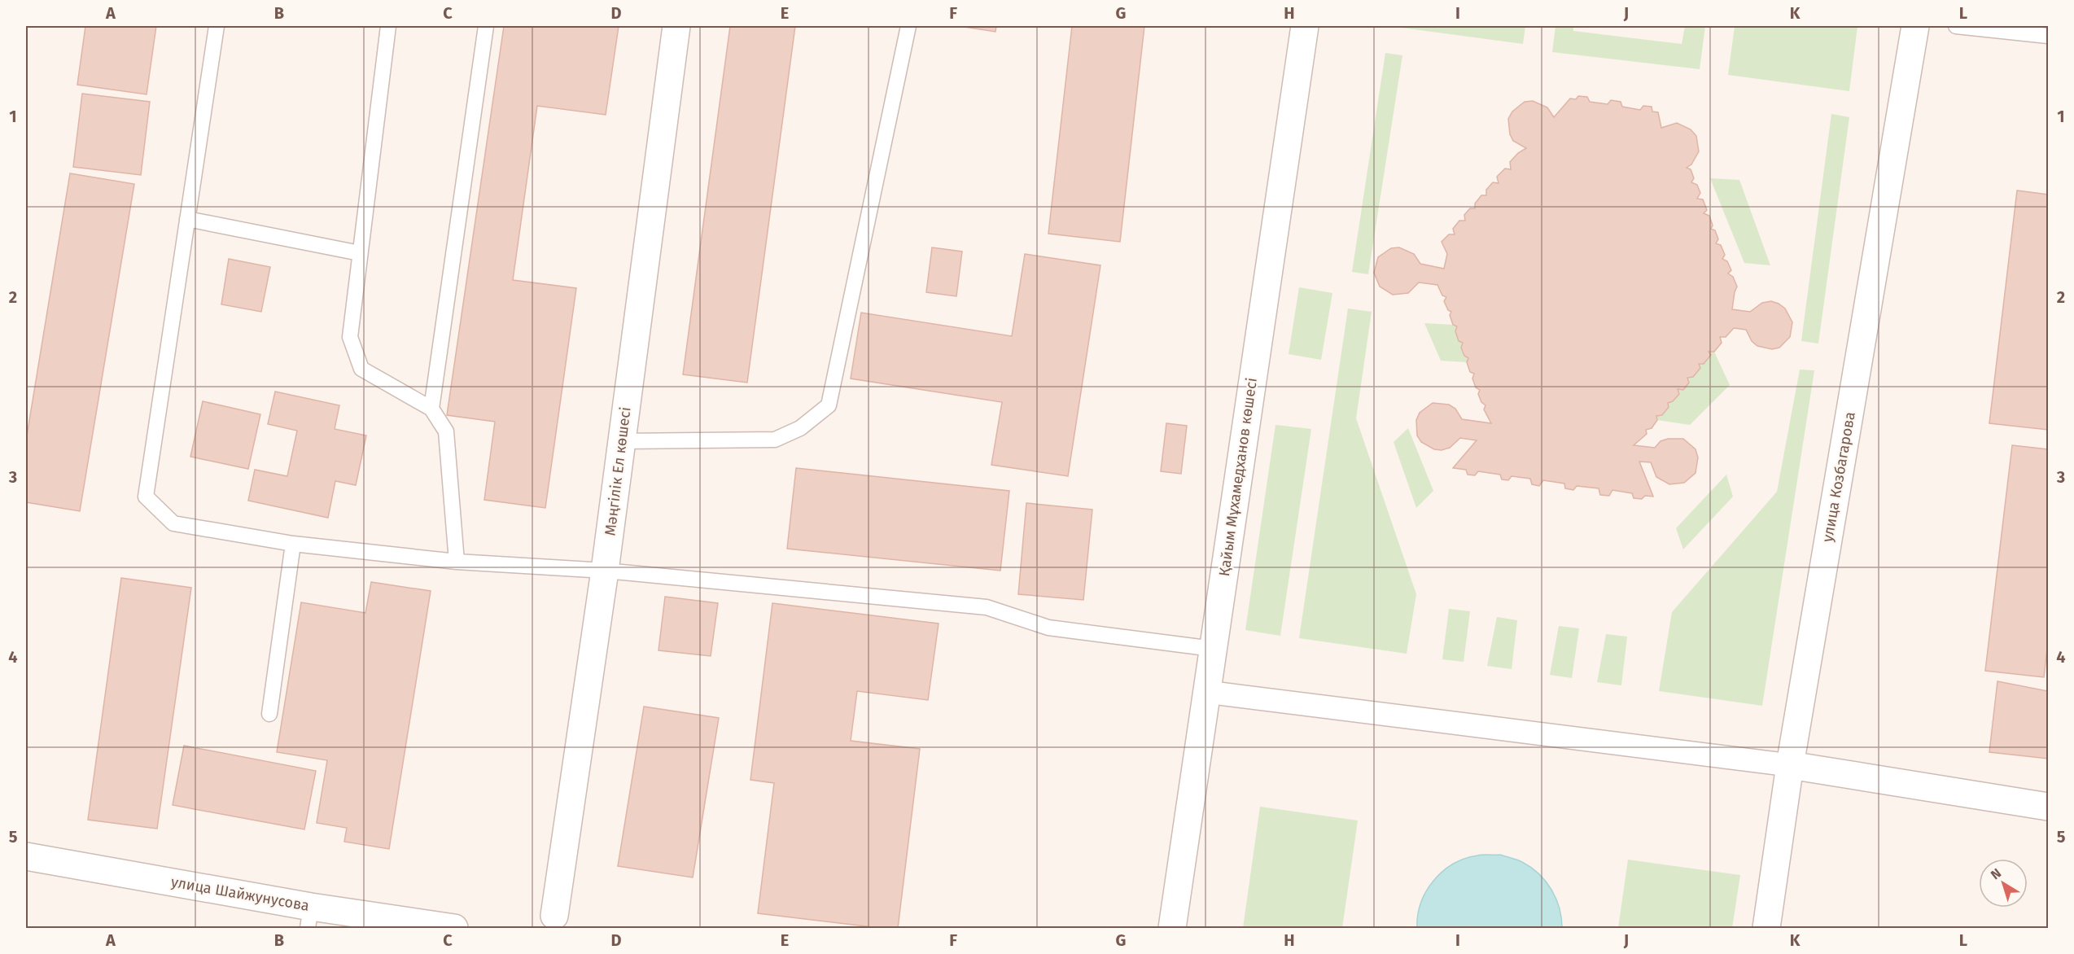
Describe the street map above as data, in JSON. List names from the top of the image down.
{
  "streets": {
    "street": [
      "Мәңгілік Ел көшесі",
      "Қайым Мұхамедханов көшесі",
      "улица Козбагарова",
      "улица Шайжунусова"
    ]
  },
  "north": "top left",
  "grid": {
    "columns": [
      "A",
      "B",
      "C",
      "D",
      "E",
      "F",
      "G",
      "H",
      "I",
      "J",
      "K",
      "L"
    ],
    "rows": [
      "1",
      "2",
      "3",
      "4",
      "5"
    ]
  }
}
